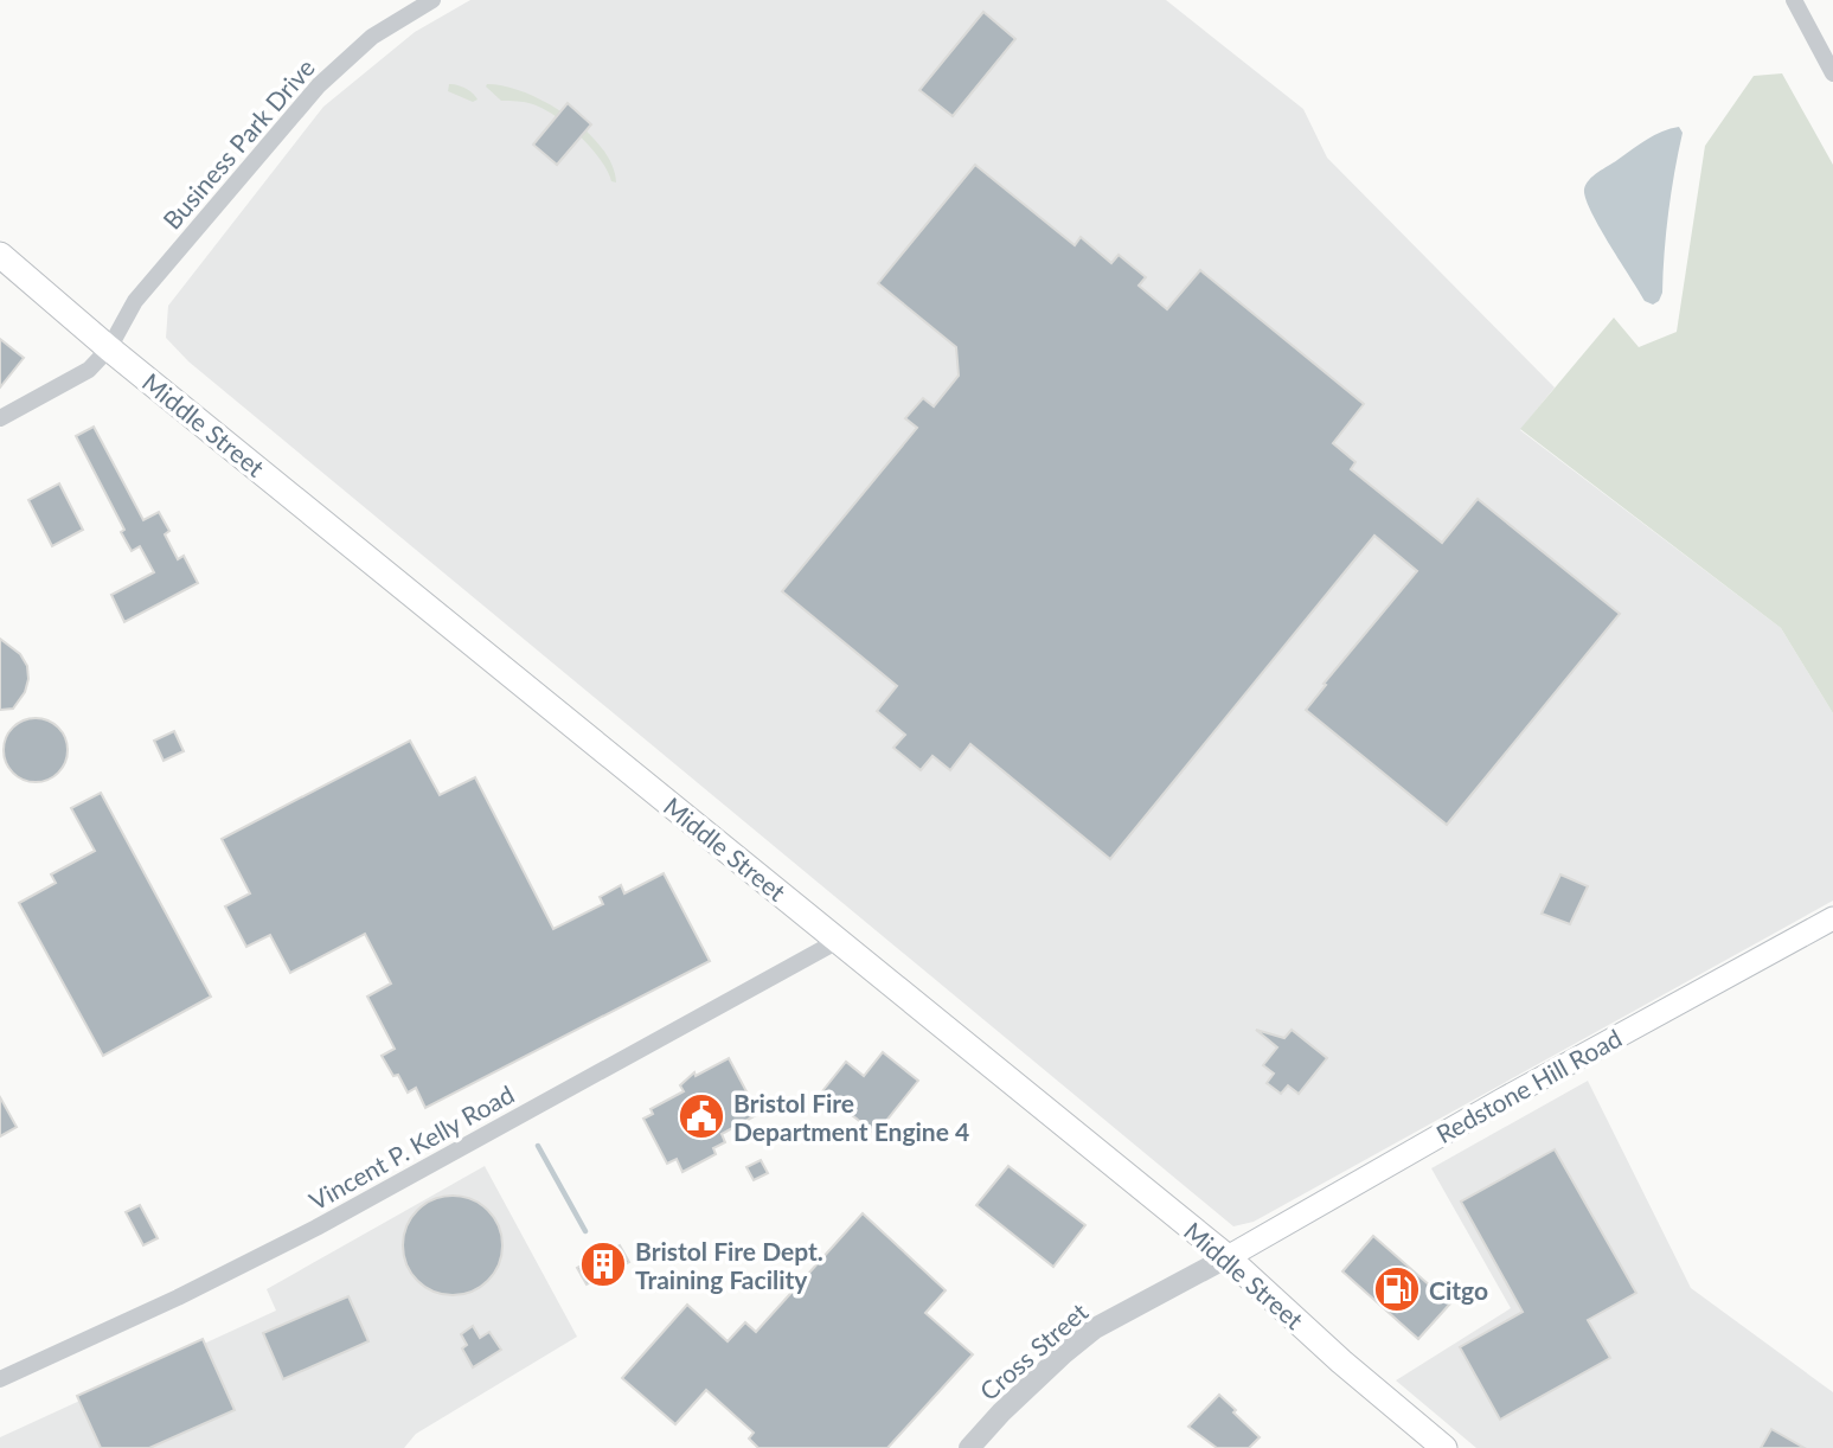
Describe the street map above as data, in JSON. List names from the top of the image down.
{
  "streets": {
    "main road": ["Middle Street", "Redstone Hill Road"],
    "street": ["Business Park Drive", "Vincent P. Kelly Road", "Cross Street"]
  },
  "crossings": [
    ["Business Park Drive", "Middle Street"],
    ["Middle Street", "Redstone Hill Road"],
    ["Middle Street", "Vincent P. Kelly Road"],
    ["Middle Street", "Cross Street"],
    ["Redstone Hill Road", "Cross Street"]
  ],
  "places": {
    "public building": ["Bristol Fire Department Engine 4"],
    "building": ["Bristol Fire Dept. Training Facility"],
    "fuel station": ["Citgo"]
  }
}
